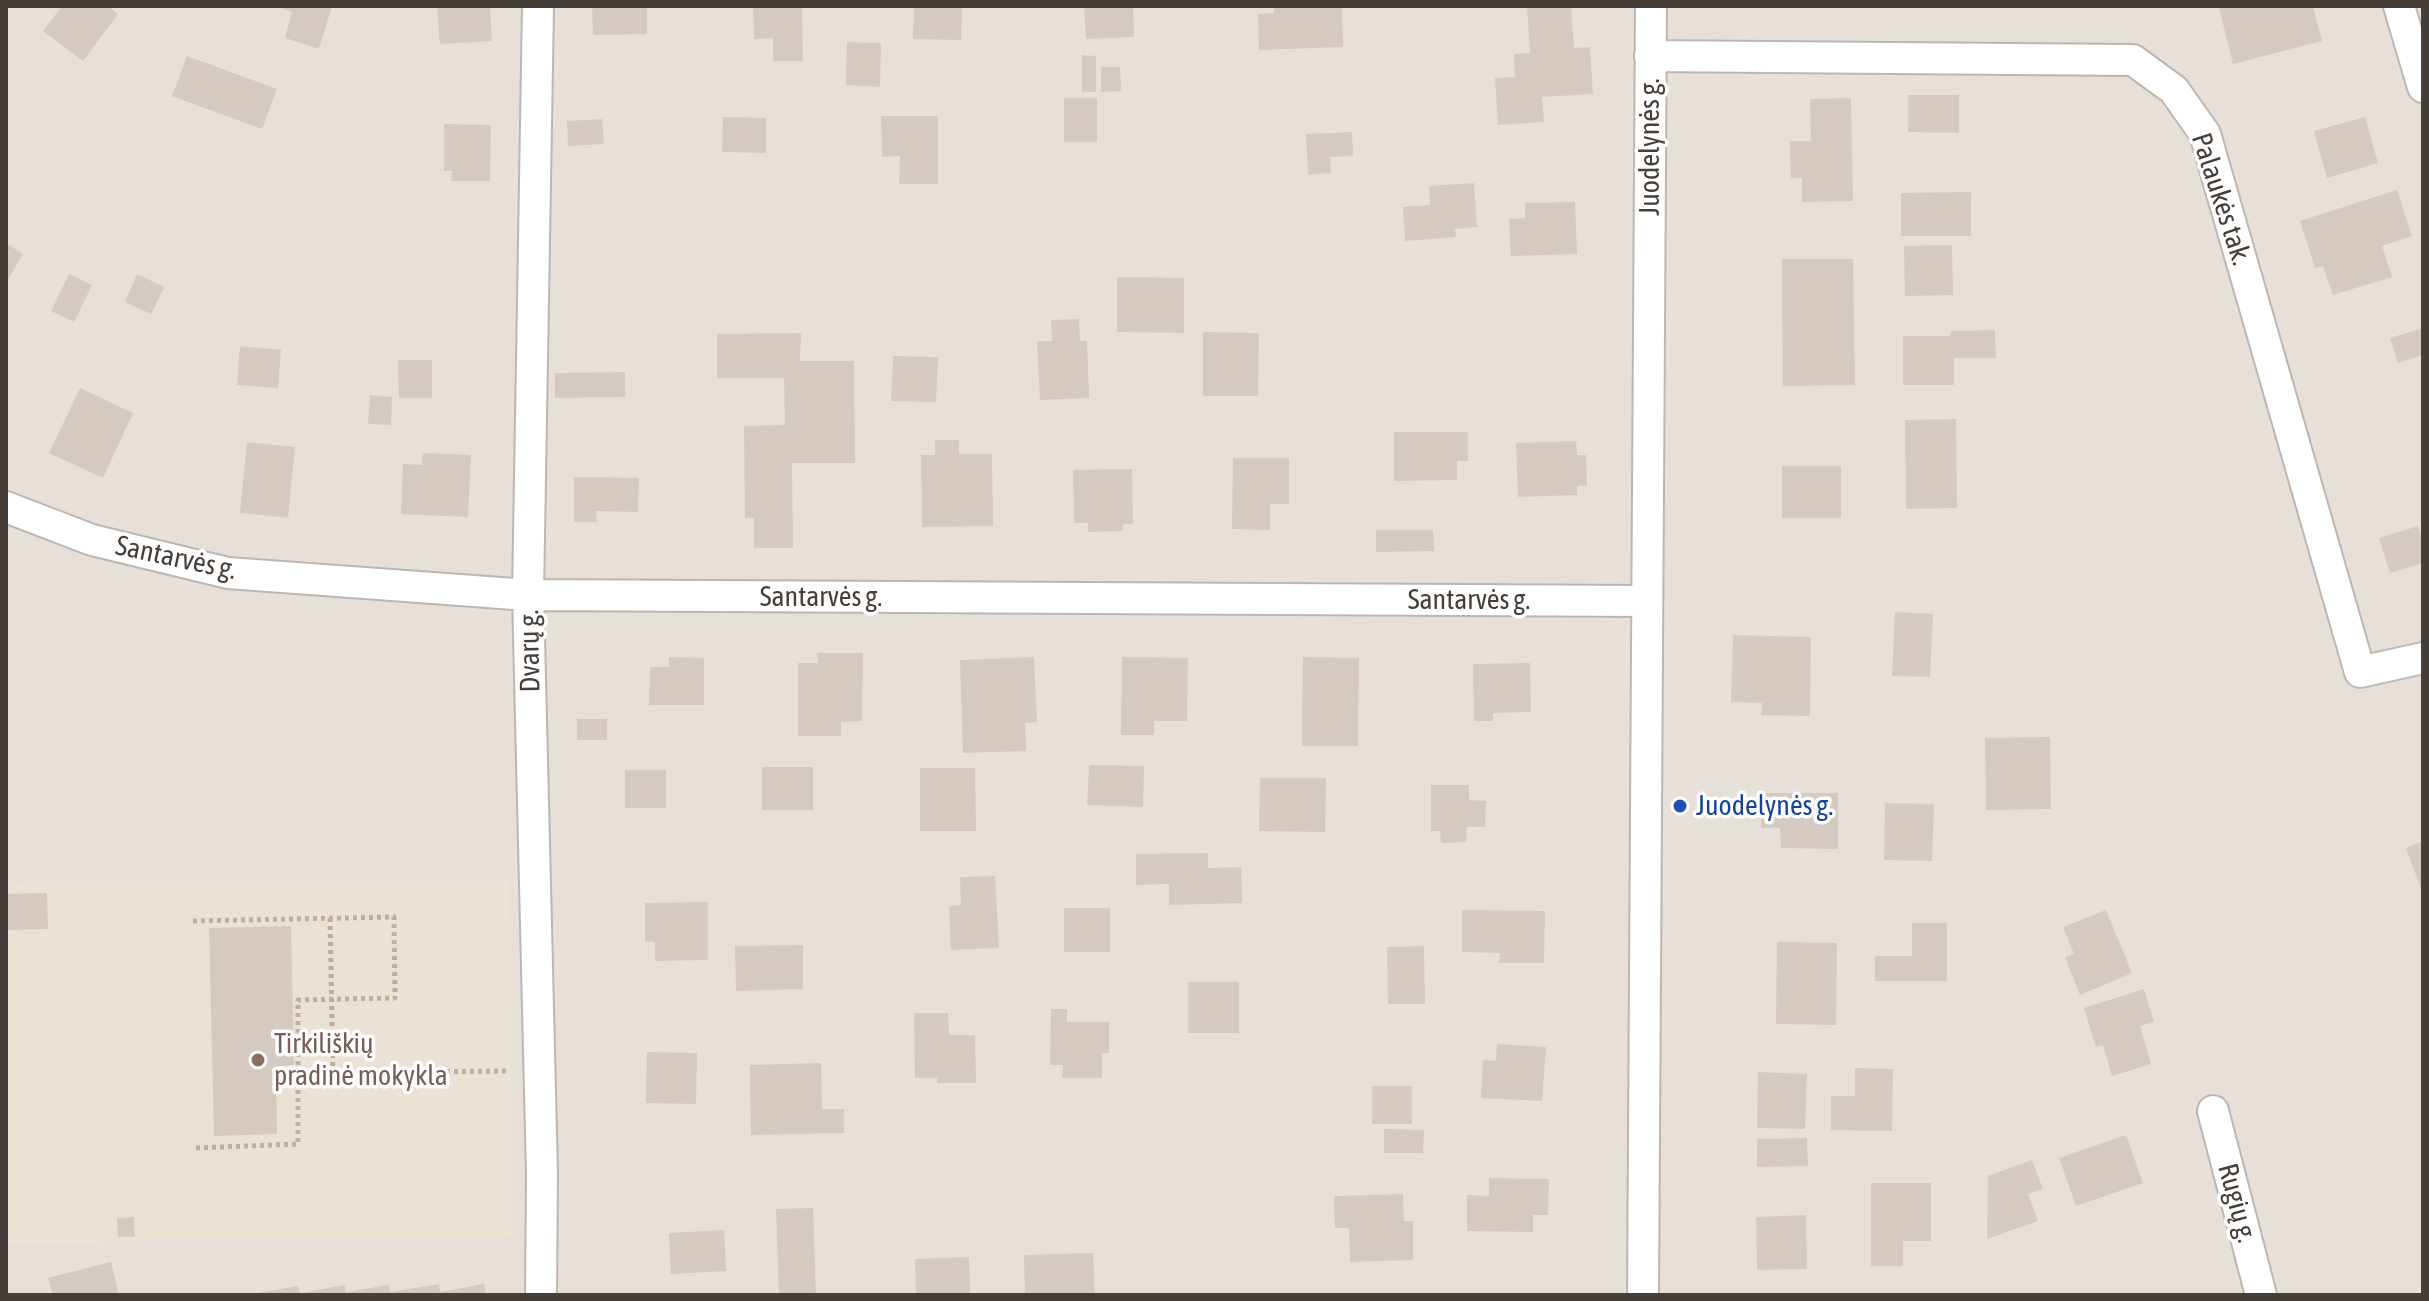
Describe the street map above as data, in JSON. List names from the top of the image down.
{
  "streets": {
    "street": [
      "Juodelynės g.",
      "Palaukės tak.",
      "Santarvės g.",
      "Dvarų g.",
      "Rugių g."
    ]
  },
  "crossings": [
    ["Juodelynės g.", "Palaukės tak."],
    ["Juodelynės g.", "Santarvės g."],
    ["Santarvės g.", "Dvarų g."]
  ],
  "places": ["Juodelynės g.", "Tirkiliškių pradinė mokykla"]
}
